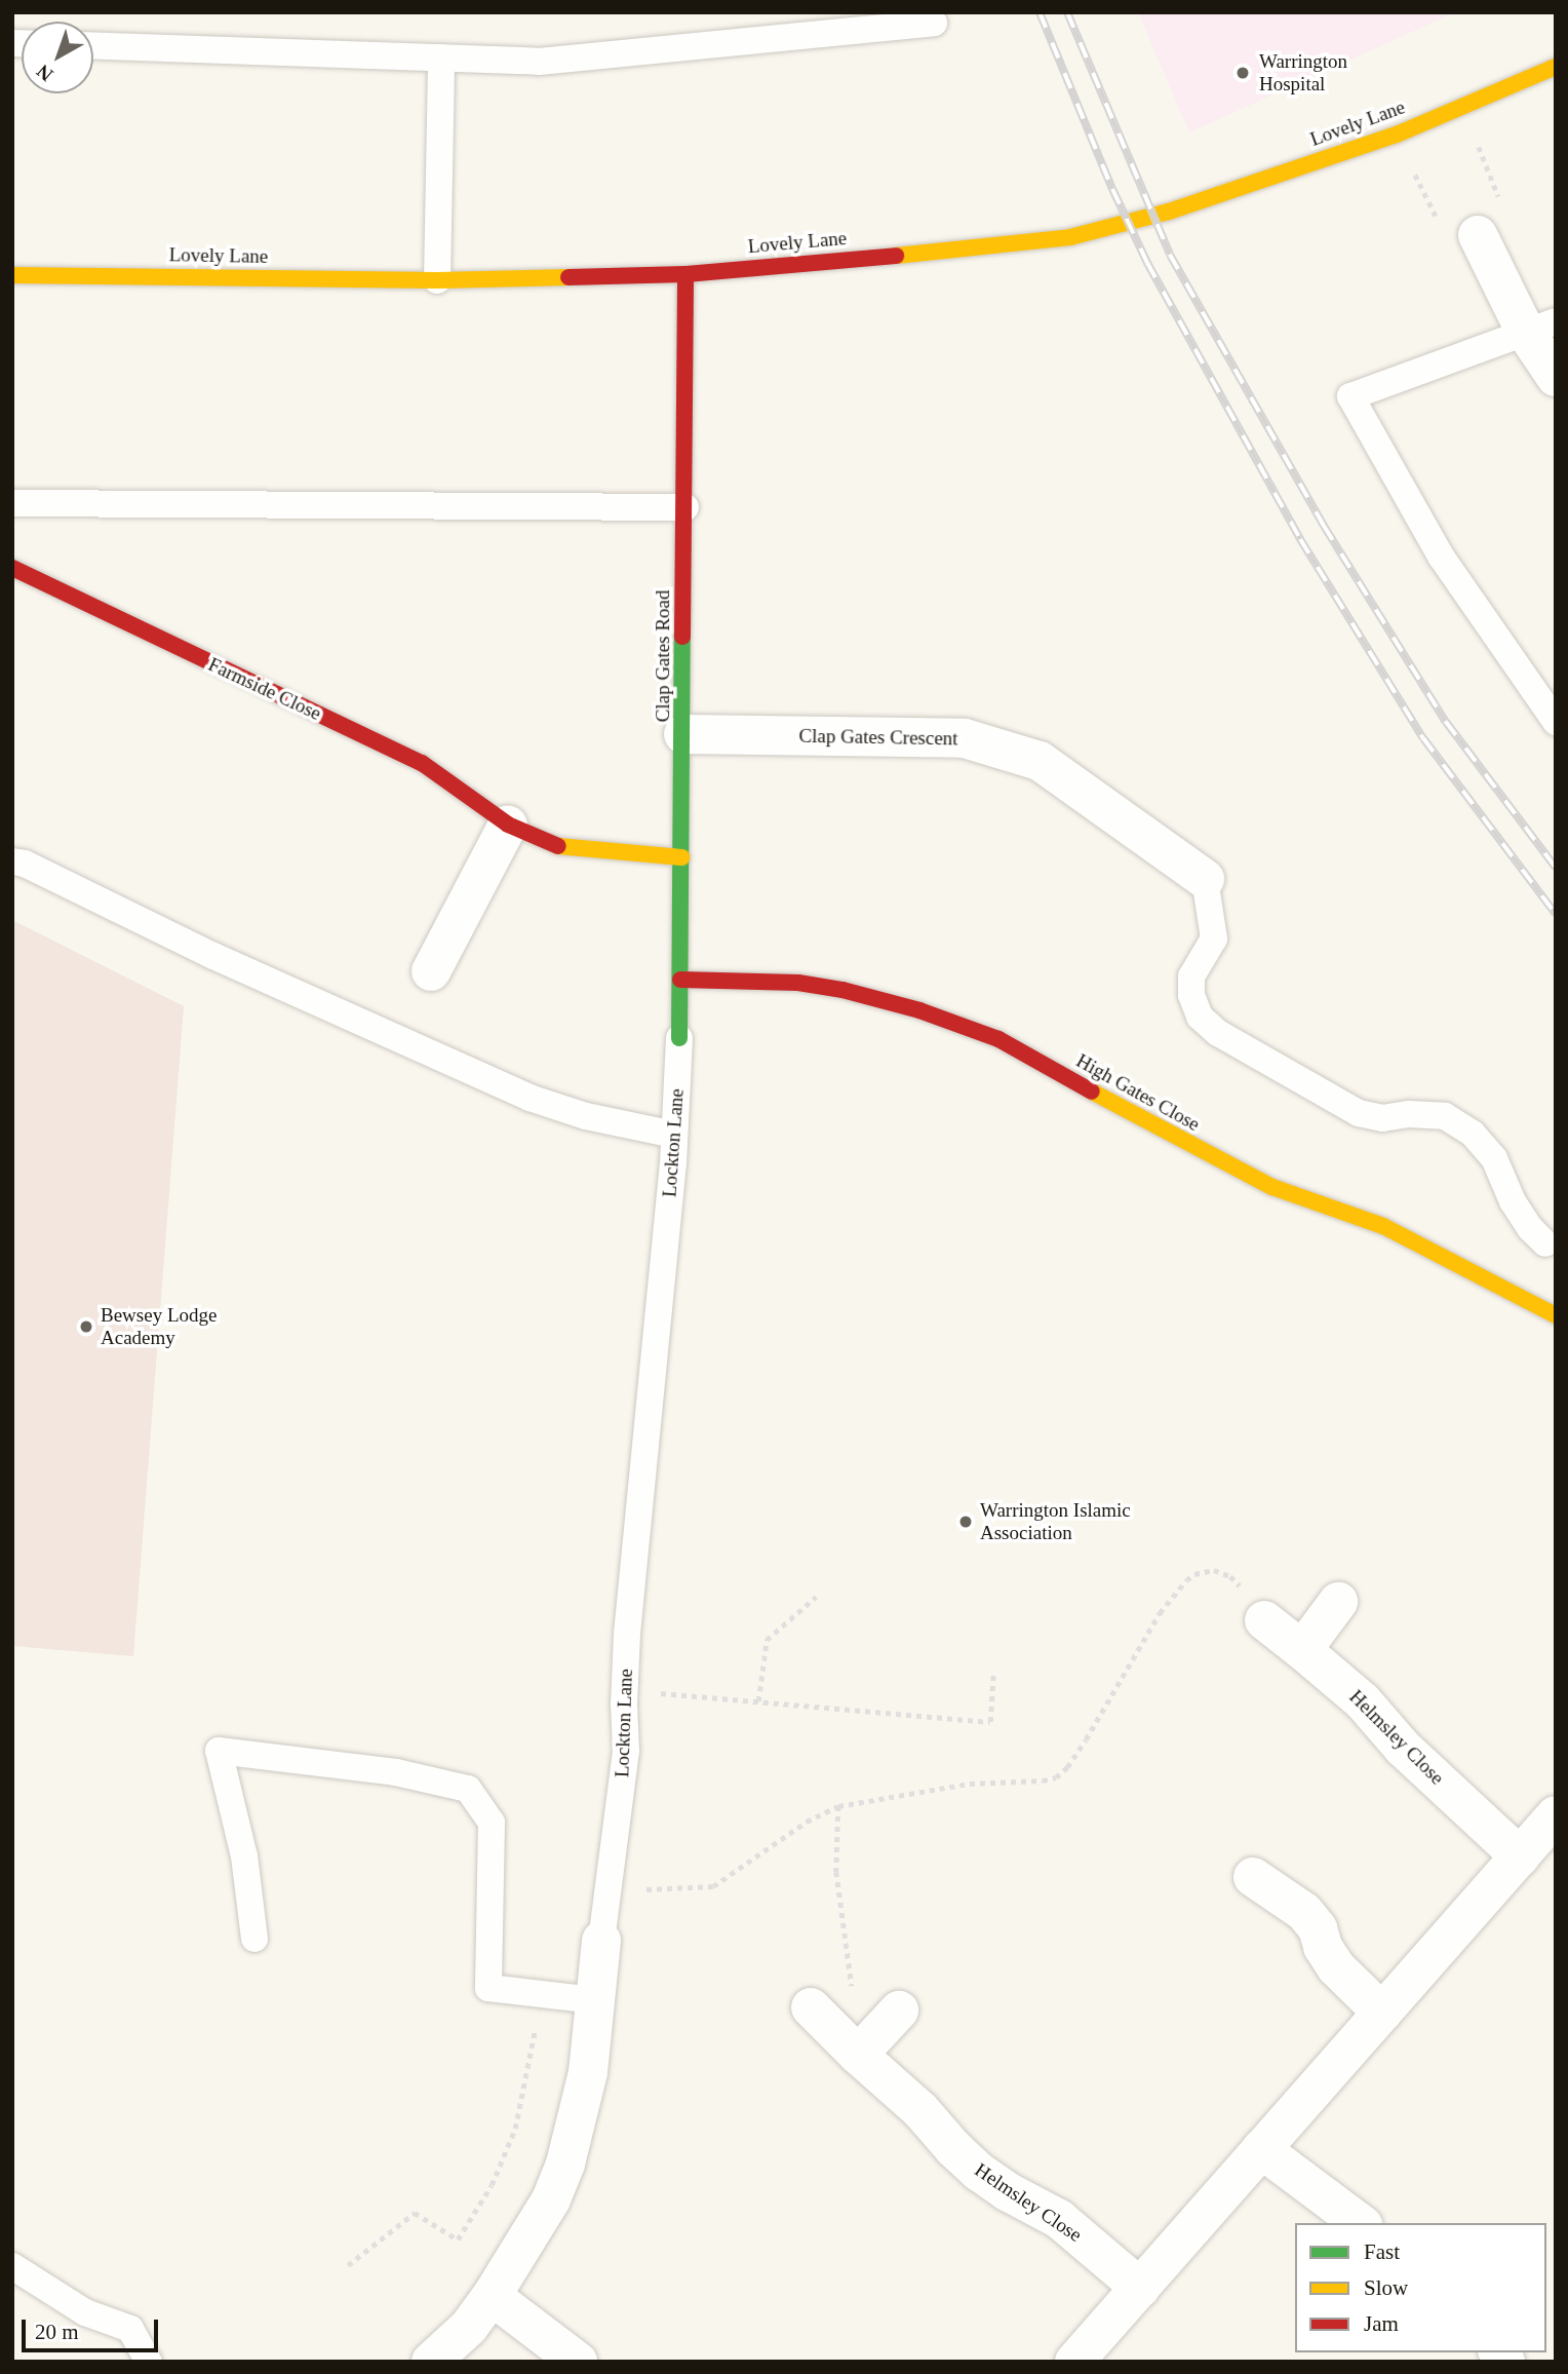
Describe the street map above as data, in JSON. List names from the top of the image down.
{
  "streets": {
    "street": [
      "Lovely Lane",
      "Clap Gates Road",
      "Farmside Close",
      "Clap Gates Crescent",
      "High Gates Close",
      "Lockton Lane",
      "Helmsley Close"
    ]
  },
  "crossings": [
    ["Lovely Lane", "Clap Gates Road"],
    ["Clap Gates Road", "Farmside Close"],
    ["Clap Gates Road", "Clap Gates Crescent"],
    ["Clap Gates Road", "High Gates Close"],
    ["Clap Gates Road", "Lockton Lane"]
  ],
  "places": ["Warrington Hospital", "Bewsey Lodge Academy", "Warrington Islamic Association"],
  "legend": ["Fast", "Slow", "Jam"],
  "scale_bar": "20 m",
  "north": "bottom left"
}
